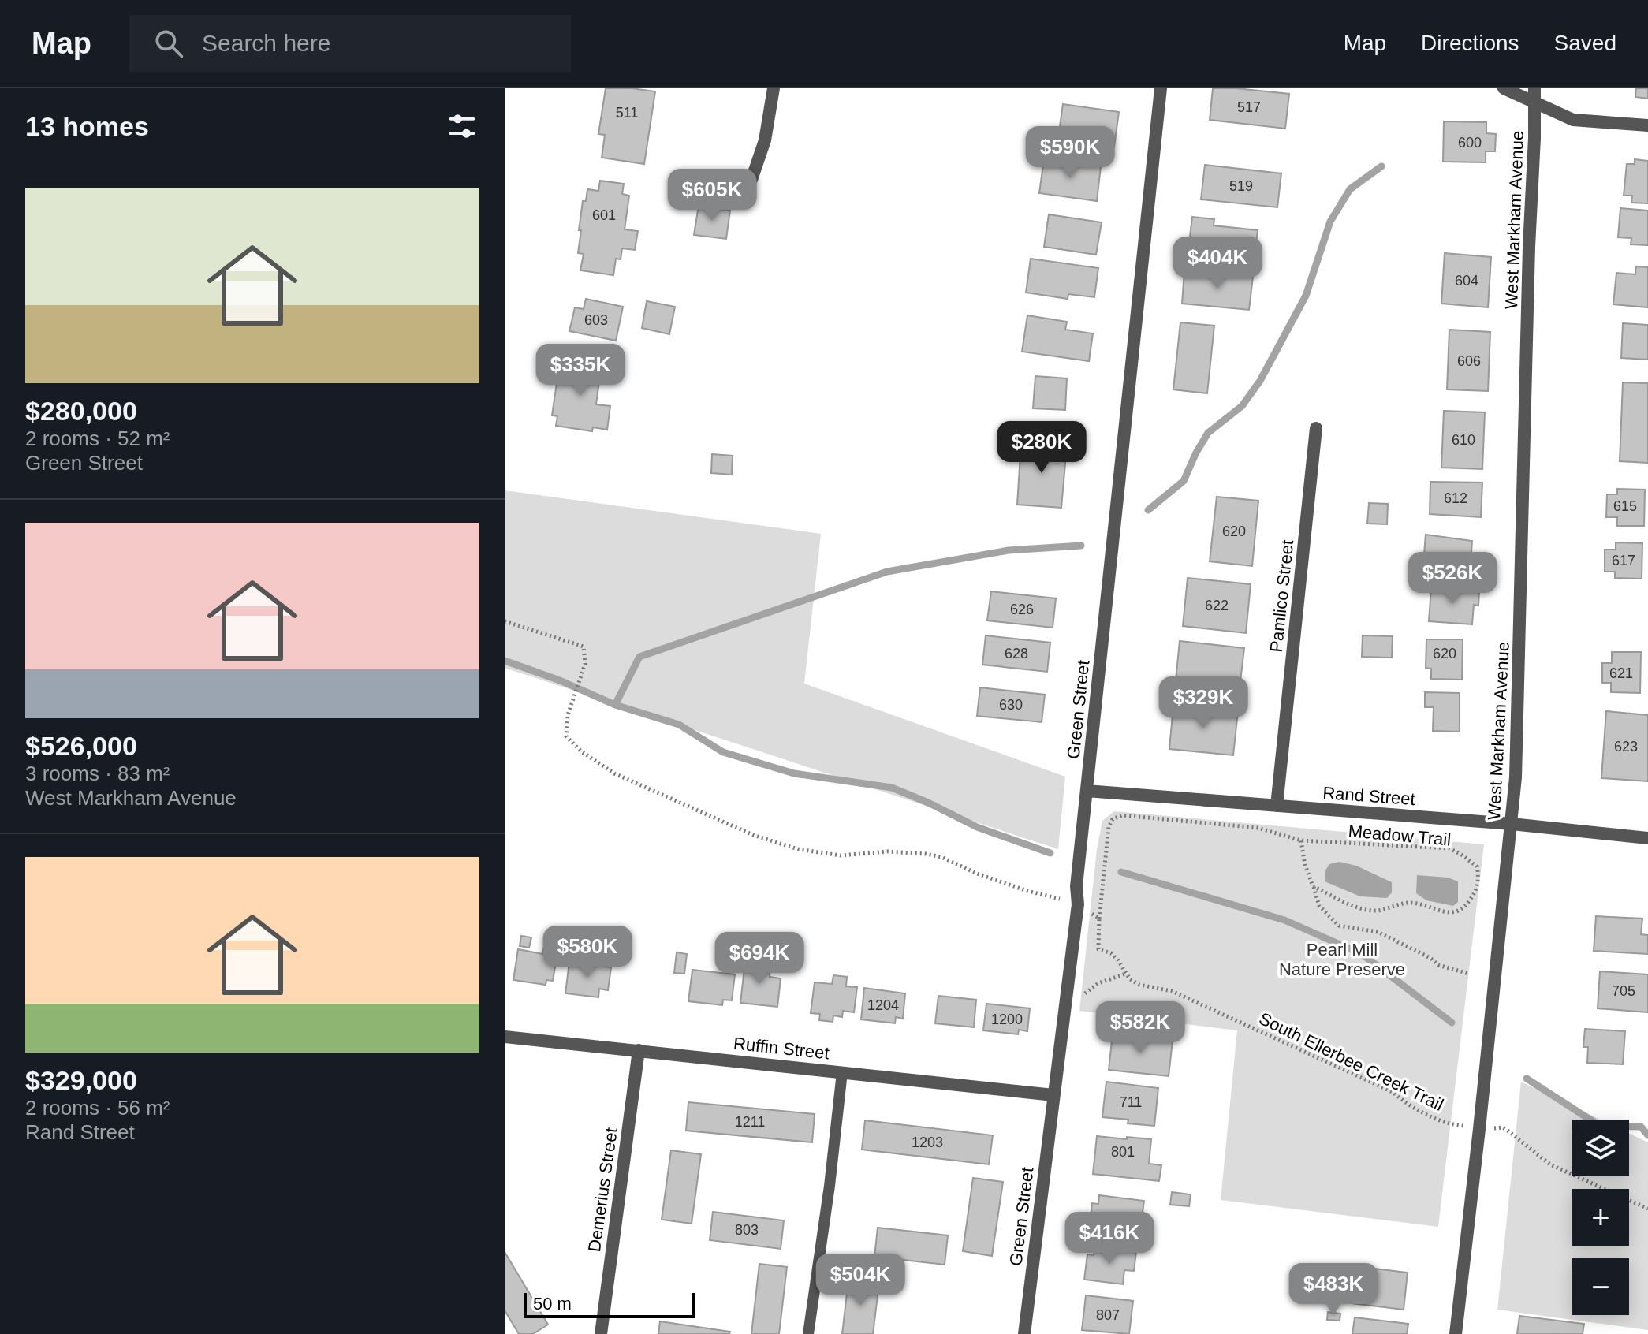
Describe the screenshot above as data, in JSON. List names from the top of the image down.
{
  "streets": {
    "street": [
      "West Markham Avenue",
      "Pamlico Street",
      "Green Street",
      "Rand Street",
      "Ruffin Street",
      "Demerius Street"
    ],
    "path": ["Meadow Trail", "South Ellerbee Creek Trail"]
  },
  "crossings": [
    ["West Markham Avenue", "Rand Street"],
    ["Pamlico Street", "Rand Street"],
    ["Green Street", "Rand Street"],
    ["Green Street", "Ruffin Street"],
    ["Meadow Trail", "South Ellerbee Creek Trail"],
    ["Ruffin Street", "Demerius Street"]
  ],
  "parks": ["Pearl Mill Nature Preserve"],
  "house_numbers": [
    "517",
    "511",
    "600",
    "519",
    "601",
    "604",
    "603",
    "606",
    "610",
    "612",
    "615",
    "620",
    "617",
    "622",
    "626",
    "628",
    "620",
    "621",
    "630",
    "623",
    "705",
    "1204",
    "1200",
    "711",
    "1211",
    "1203",
    "801",
    "803",
    "807"
  ],
  "scale_bar": "50 m",
  "page": {
    "header": "Map",
    "search": "Search here",
    "nav": ["Map", "Directions", "Saved"],
    "heading": "13 homes",
    "price": [
      "$590K",
      "$605K",
      "$404K",
      "$335K",
      "$280K",
      "$526K",
      "$329K",
      "$580K",
      "$694K",
      "$582K",
      "$416K",
      "$504K",
      "$483K"
    ],
    "list": [
      {
        "name": "$280,000",
        "note": "2 rooms · 52 m² · Green Street"
      },
      {
        "name": "$526,000",
        "note": "3 rooms · 83 m² · West Markham Avenue"
      },
      {
        "name": "$329,000",
        "note": "2 rooms · 56 m² · Rand Street"
      }
    ],
    "map_buttons": ["+", "−"],
    "scale": "50 m"
  }
}
